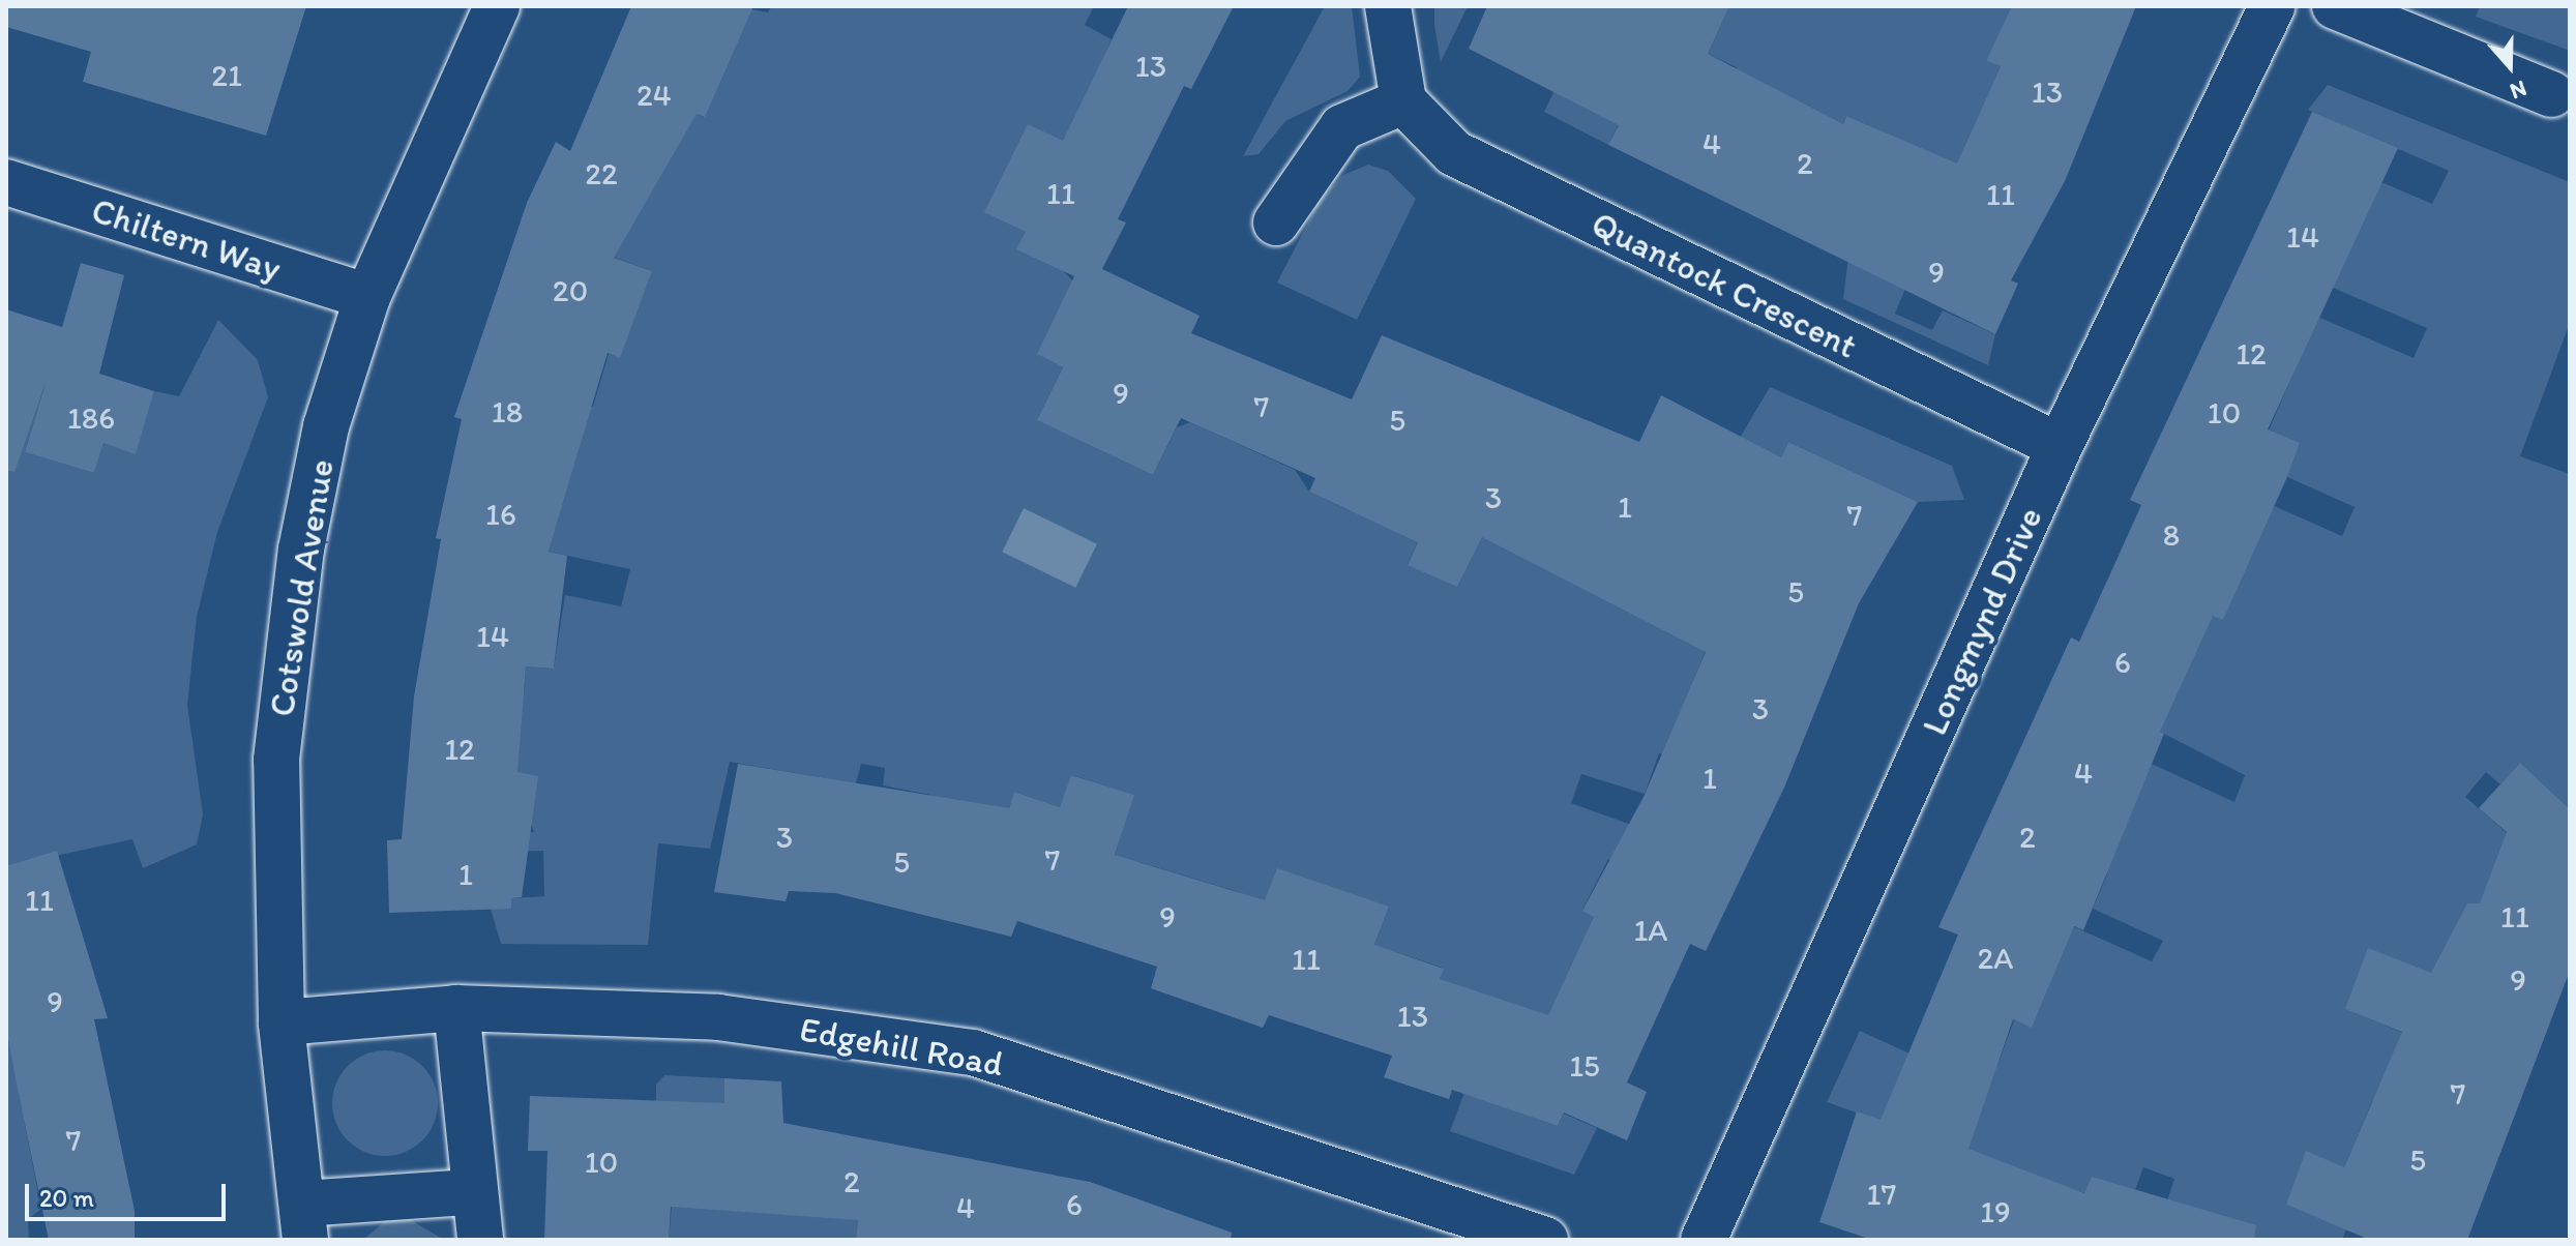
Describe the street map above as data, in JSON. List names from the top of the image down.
{
  "streets": {
    "street": [
      "Chiltern Way",
      "Quantock Crescent",
      "Cotswold Avenue",
      "Longmynd Drive",
      "Edgehill Road"
    ]
  },
  "crossings": [
    ["Chiltern Way", "Cotswold Avenue"],
    ["Quantock Crescent", "Longmynd Drive"],
    ["Cotswold Avenue", "Edgehill Road"]
  ],
  "house_numbers": [
    "13",
    "21",
    "13",
    "24",
    "4",
    "2",
    "22",
    "11",
    "11",
    "14",
    "9",
    "20",
    "12",
    "9",
    "7",
    "18",
    "10",
    "186",
    "5",
    "3",
    "1",
    "16",
    "7",
    "8",
    "5",
    "14",
    "6",
    "3",
    "12",
    "4",
    "1",
    "3",
    "2",
    "7",
    "5",
    "1",
    "11",
    "9",
    "11",
    "1A",
    "2A",
    "11",
    "9",
    "9",
    "13",
    "15",
    "7",
    "7",
    "5",
    "10",
    "2",
    "17",
    "6",
    "4",
    "19"
  ],
  "scale_bar": "20 m",
  "north": "bottom"
}
